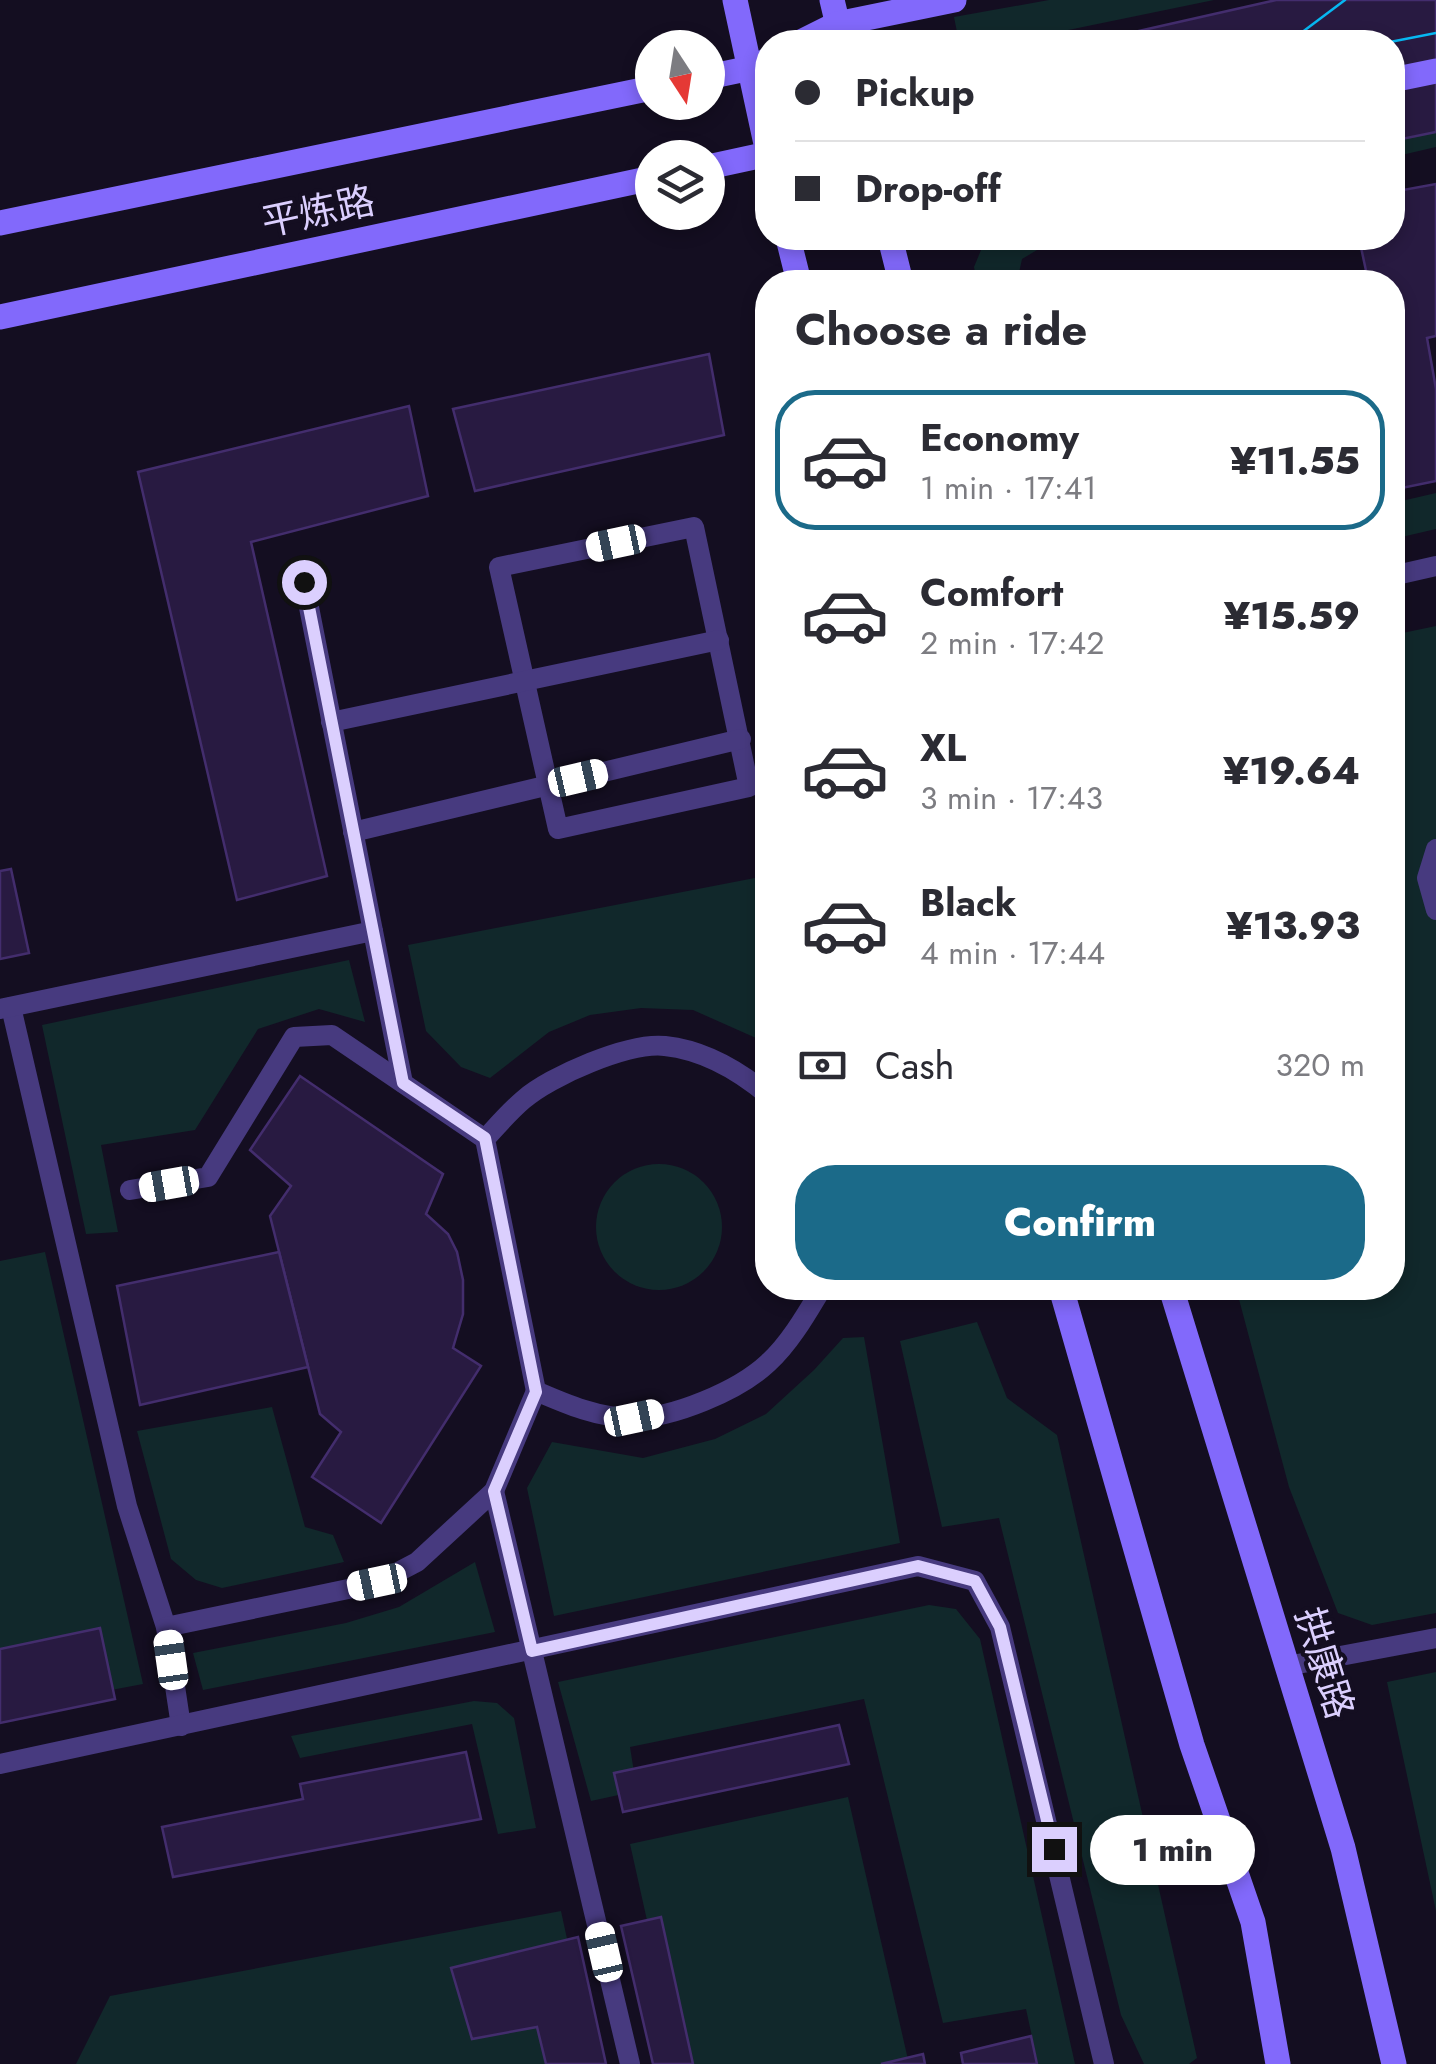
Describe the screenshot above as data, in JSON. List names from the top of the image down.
{
  "streets": {
    "main road": ["平炼路", "拱康路"]
  },
  "north": "bottom",
  "page": {
    "banner": ["Pickup", "Drop-off"],
    "heading": "Choose a ride",
    "list": [
      {
        "name": "Economy",
        "note": "1 min · 17:41",
        "value": "¥11.55"
      },
      {
        "name": "Comfort",
        "note": "2 min · 17:42",
        "value": "¥15.59"
      },
      {
        "name": "XL",
        "note": "3 min · 17:43",
        "value": "¥19.64"
      },
      {
        "name": "Black",
        "note": "4 min · 17:44",
        "value": "¥13.93"
      }
    ],
    "pay": ["Cash", "320 m"],
    "buttons": "Confirm",
    "bubble": "1 min"
  }
}
